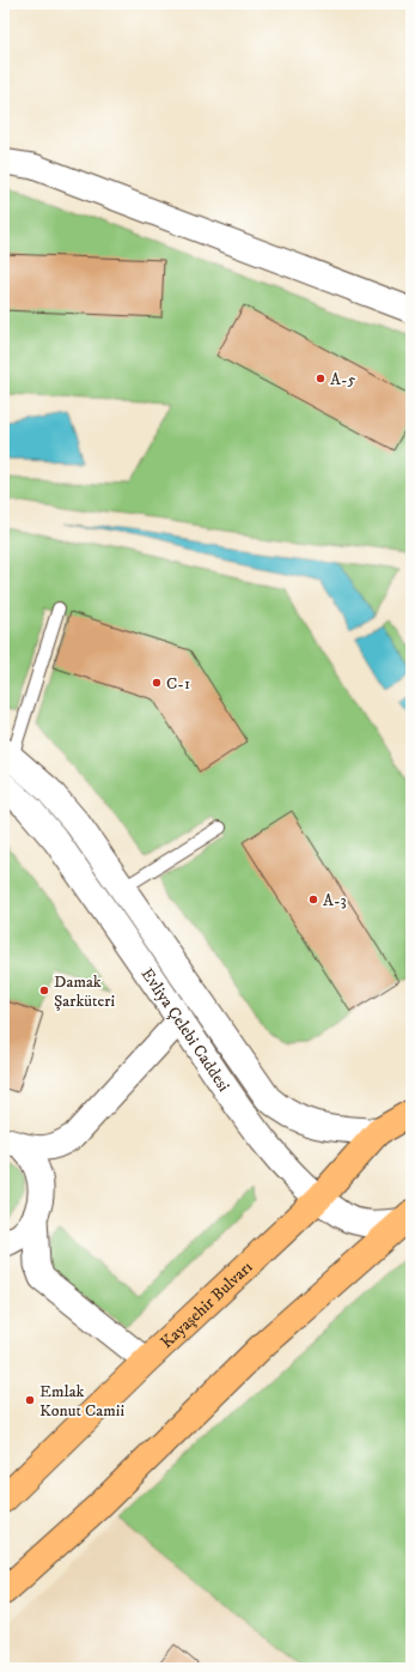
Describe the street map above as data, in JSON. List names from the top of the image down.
{
  "streets": {
    "main road": ["Kayaşehir Bulvarı"],
    "street": ["Evliya Çelebi Caddesi"]
  },
  "crossings": [
    ["Evliya Çelebi Caddesi", "Kayaşehir Bulvarı"]
  ],
  "places": [
    "A-5",
    "C-1",
    "A-3",
    "Damak Şarküteri",
    "Emlak Konut Camii"
  ]
}
